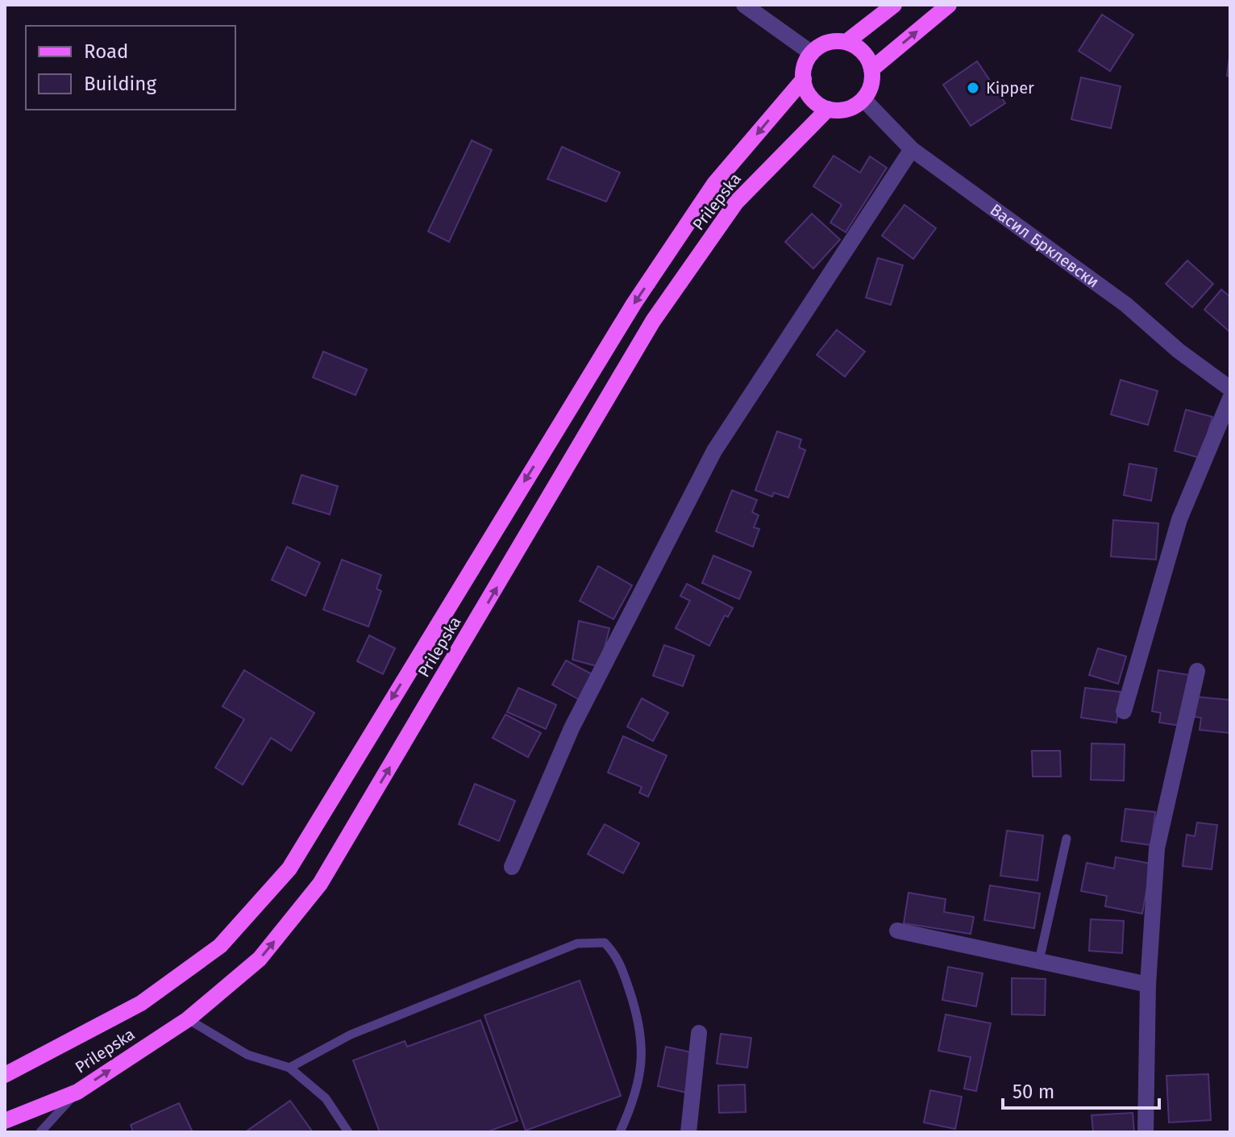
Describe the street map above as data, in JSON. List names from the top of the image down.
{
  "streets": {
    "main road": ["Prilepska"],
    "street": ["Васил Брклевски"]
  },
  "crossings": [
    ["Prilepska", "Васил Брклевски"]
  ],
  "places": ["Kipper"],
  "legend": ["Road", "Building"],
  "scale_bar": "50 m"
}
